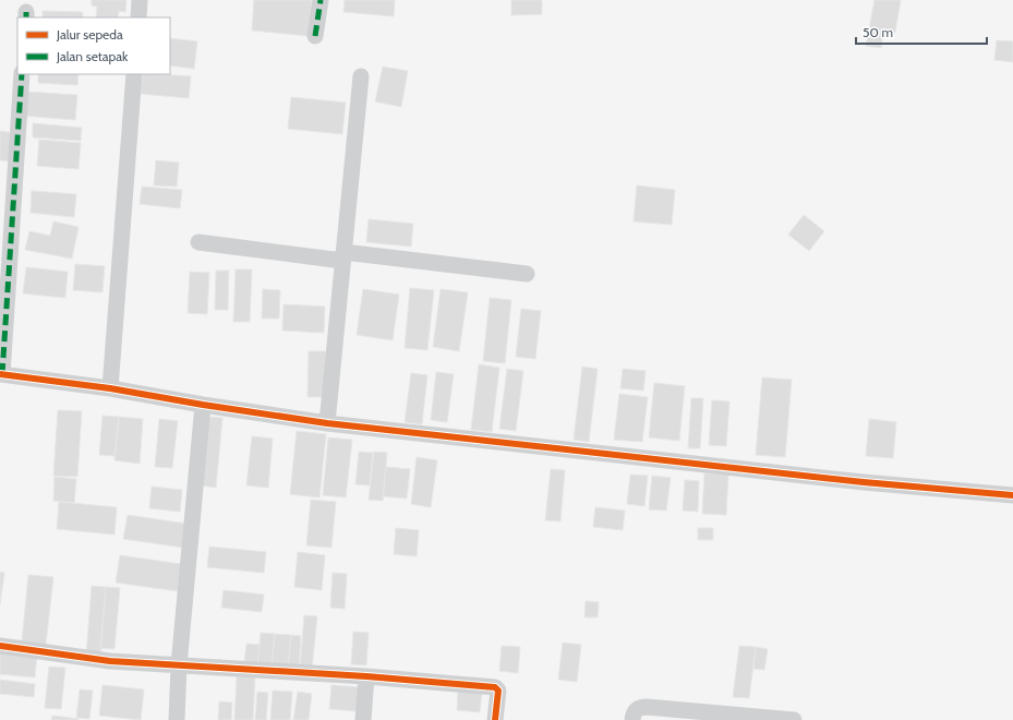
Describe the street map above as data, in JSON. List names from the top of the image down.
{
  "legend": ["Jalur sepeda", "Jalan setapak"],
  "scale_bar": "50 m"
}
